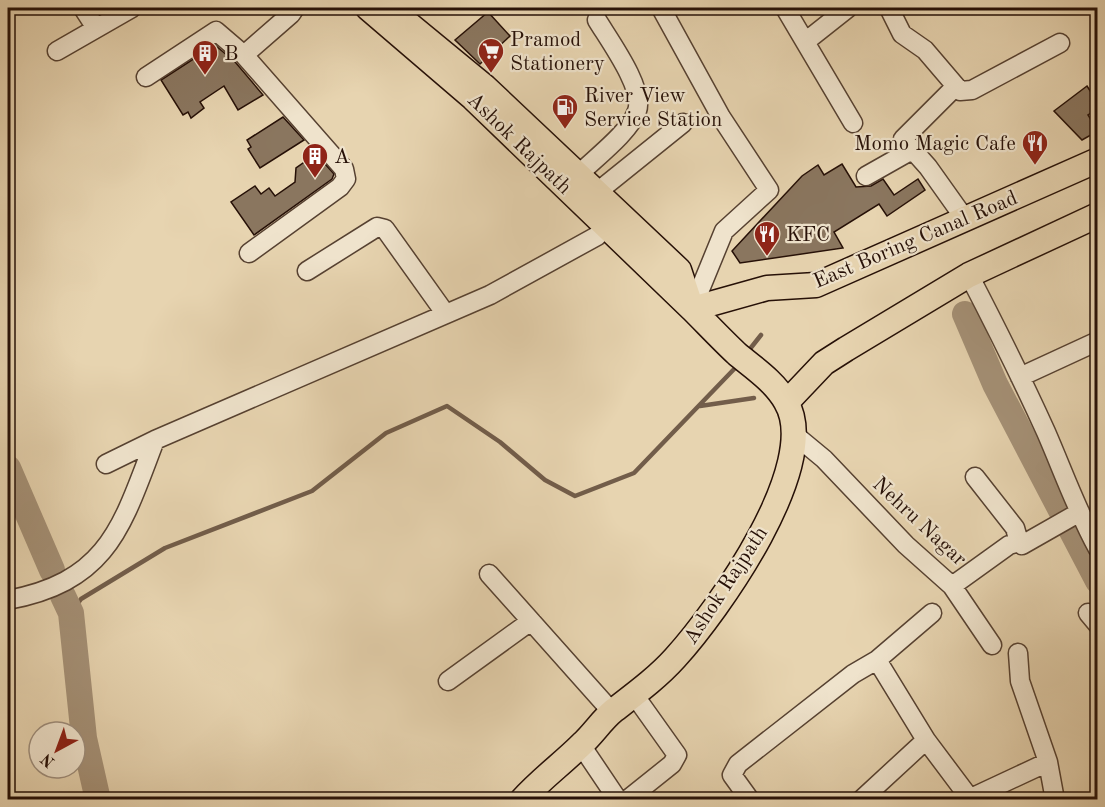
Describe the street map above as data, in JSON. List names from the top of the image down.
{
  "streets": {
    "main road": ["Ashok Rajpath", "East Boring Canal Road"],
    "street": ["Nehru Nagar"]
  },
  "crossings": [
    ["Ashok Rajpath", "East Boring Canal Road"],
    ["Ashok Rajpath", "Nehru Nagar"]
  ],
  "places": {
    "supermarket": ["Pramod Stationery"],
    "building": ["B", "A"],
    "fuel station": ["River View Service Station"],
    "restaurant": ["Momo Magic Cafe", "KFC"]
  },
  "north": "bottom left"
}
